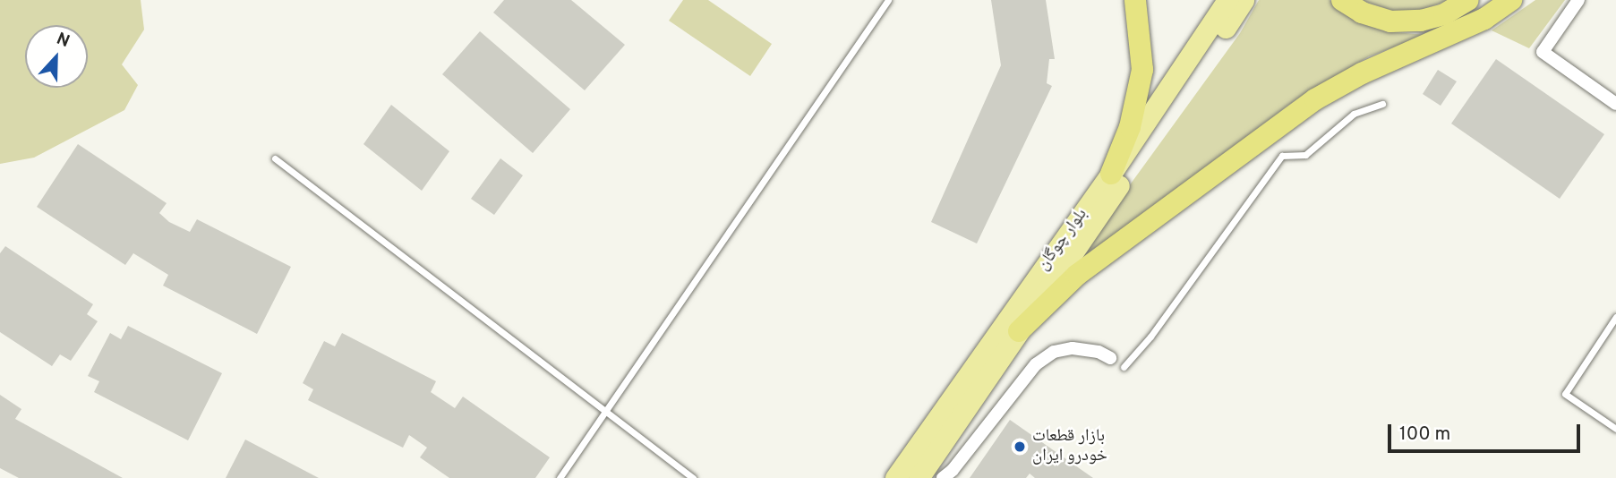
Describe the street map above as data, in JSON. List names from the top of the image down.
{
  "streets": {
    "main road": ["بلوار چوگان"]
  },
  "places": ["بازار قطعات خودرو ایران"],
  "scale_bar": "100 m",
  "north": "top"
}
